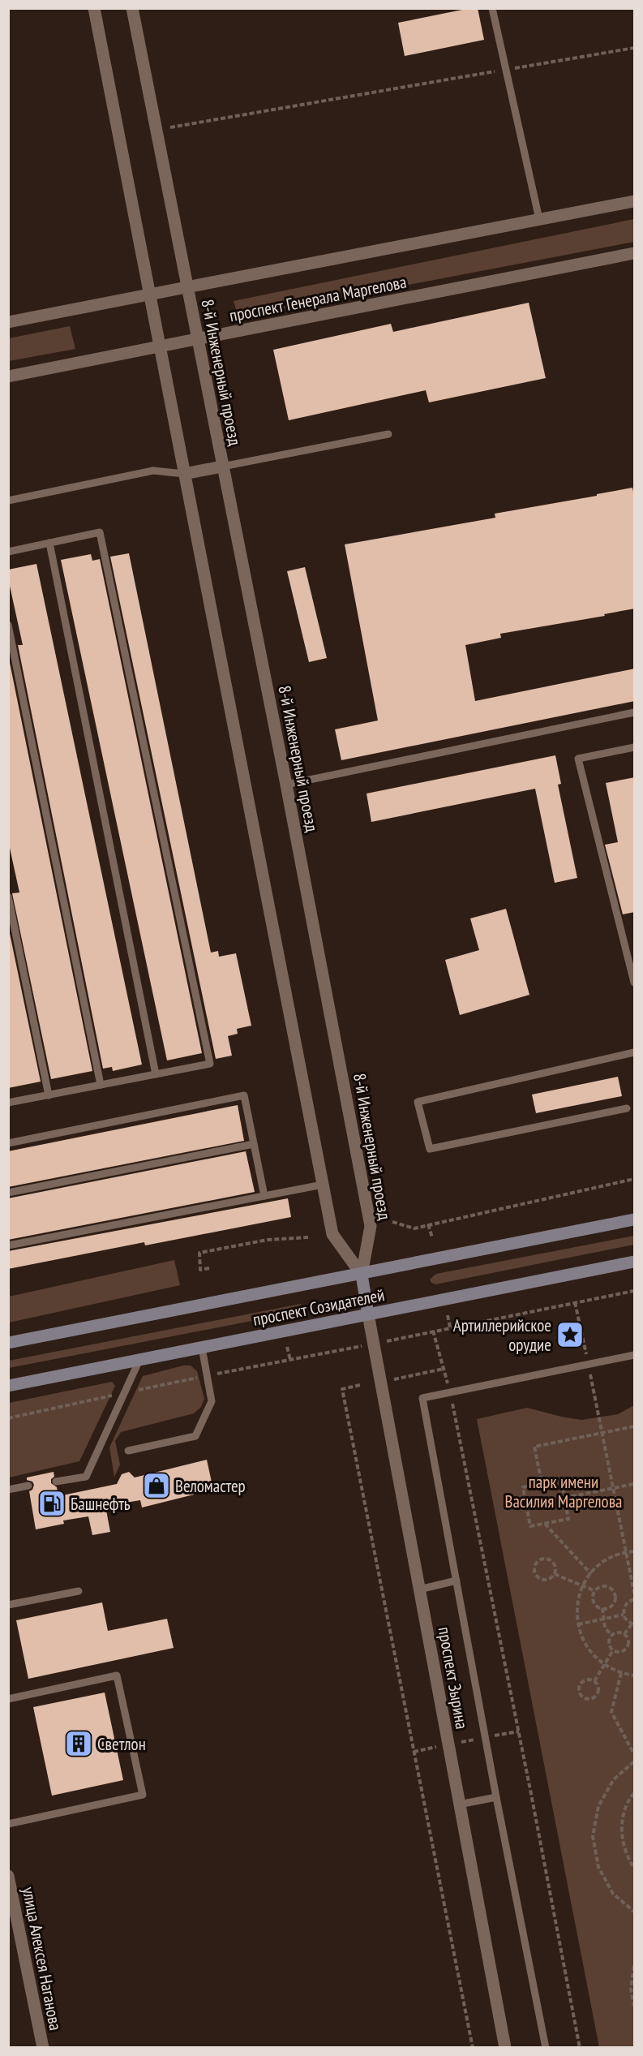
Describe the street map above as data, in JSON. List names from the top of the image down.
{
  "streets": {
    "main road": ["проспект Созидателей"],
    "street": [
      "проспект Генерала Маргелова",
      "8-й Инженерный проезд",
      "проспект Зырина",
      "улица Алексея Наганова"
    ]
  },
  "crossings": [
    ["проспект Генерала Маргелова", "8-й Инженерный проезд"],
    ["8-й Инженерный проезд", "проспект Созидателей"],
    ["проспект Созидателей", "проспект Зырина"]
  ],
  "parks": ["парк имени Василия Маргелова"],
  "places": {
    "place": ["Артиллерийское орудие"],
    "shop": ["Веломастер"],
    "fuel station": ["Башнефть"],
    "building": ["Светлон"]
  }
}
